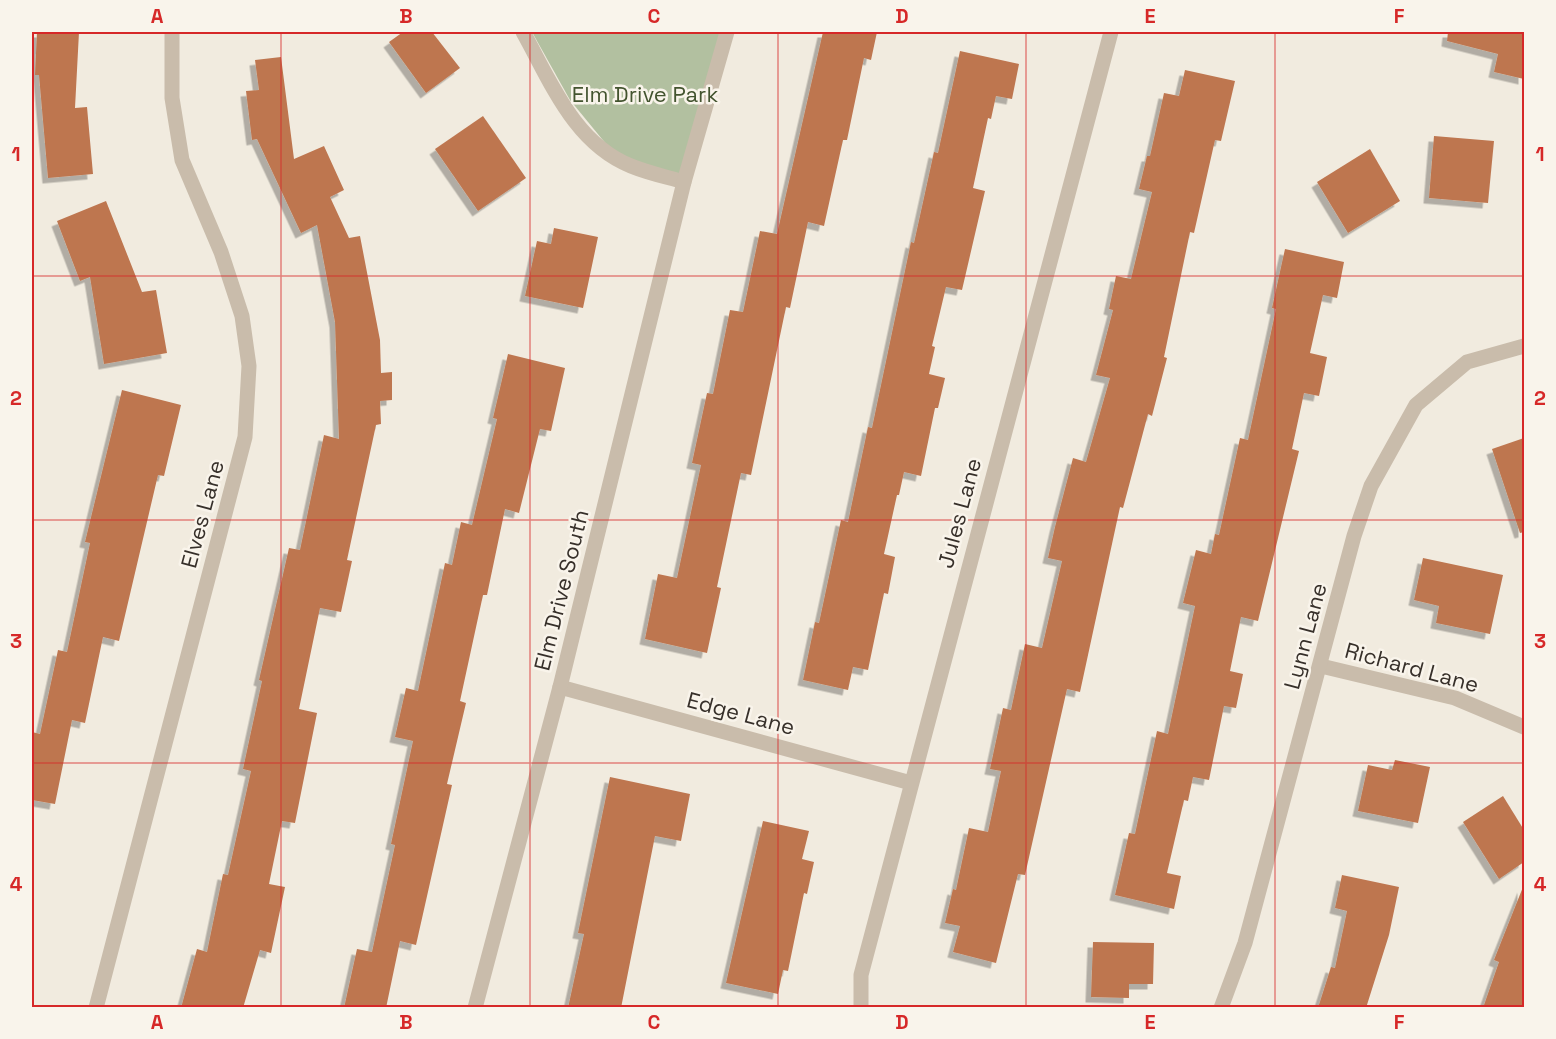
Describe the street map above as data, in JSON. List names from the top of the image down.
{
  "streets": {
    "street": [
      "Jules Lane",
      "Elves Lane",
      "Elm Drive South",
      "Lynn Lane",
      "Richard Lane",
      "Edge Lane"
    ]
  },
  "crossings": [
    ["Jules Lane", "Edge Lane"],
    ["Elm Drive South", "Edge Lane"],
    ["Lynn Lane", "Richard Lane"]
  ],
  "parks": ["Elm Drive Park"],
  "grid": {
    "columns": [
      "A",
      "B",
      "C",
      "D",
      "E",
      "F"
    ],
    "rows": [
      "1",
      "2",
      "3",
      "4"
    ]
  }
}
